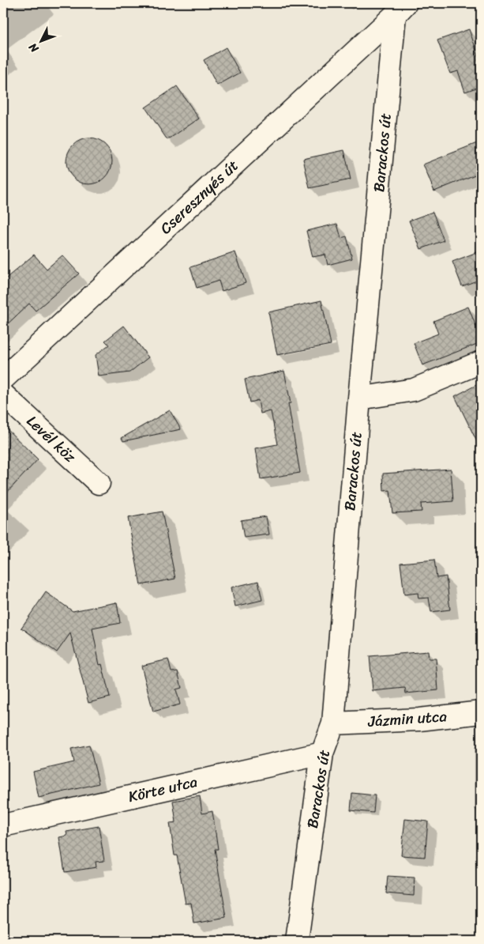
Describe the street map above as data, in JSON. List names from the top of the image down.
{
  "streets": {
    "street": [
      "Barackos út",
      "Cseresznyés út",
      "Levél köz",
      "Jázmin utca",
      "Körte utca"
    ]
  },
  "crossings": [
    ["Barackos út", "Cseresznyés út"],
    ["Barackos út", "Jázmin utca"],
    ["Barackos út", "Körte utca"]
  ],
  "north": "bottom left"
}
